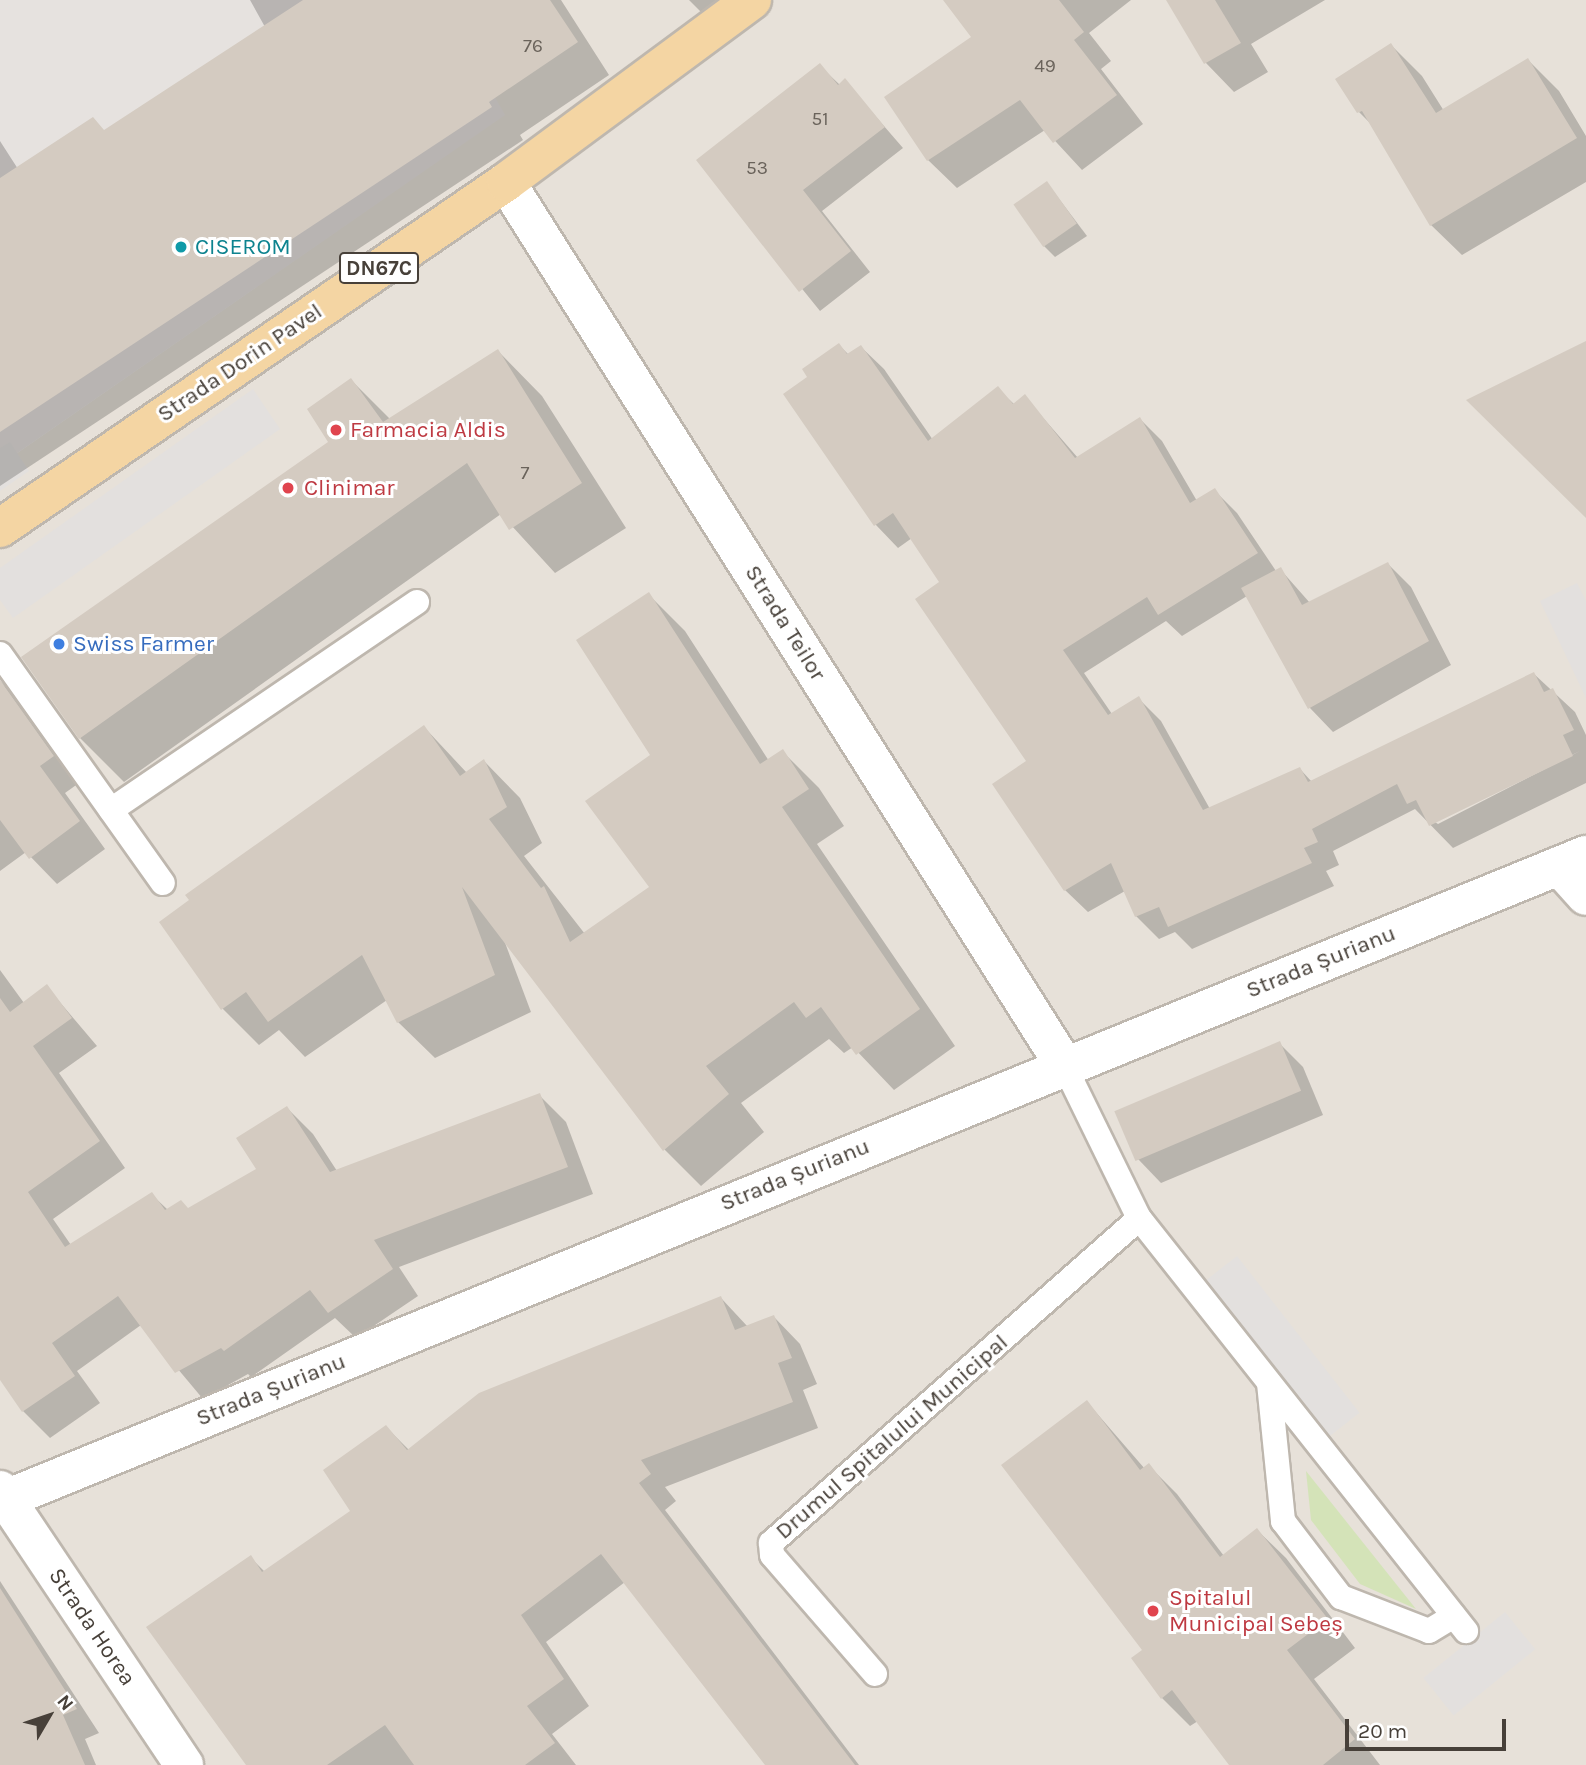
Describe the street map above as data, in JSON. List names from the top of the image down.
{
  "streets": {
    "main road": ["DN67C", "Strada Dorin Pavel"],
    "street": ["Strada Teilor", "Strada Șurianu", "Strada Horea"],
    "lane": ["Drumul Spitalului Municipal"]
  },
  "crossings": [
    ["Strada Dorin Pavel", "Strada Teilor"],
    ["Strada Teilor", "Strada Șurianu"],
    ["Strada Șurianu", "Strada Horea"]
  ],
  "places": [
    "CISEROM",
    "Farmacia Aldis",
    "Clinimar",
    "Swiss Farmer",
    "Spitalul Municipal Sebeș"
  ],
  "house_numbers": [
    "76",
    "49",
    "51",
    "53",
    "7"
  ],
  "scale_bar": "20 m",
  "north": "top right"
}
